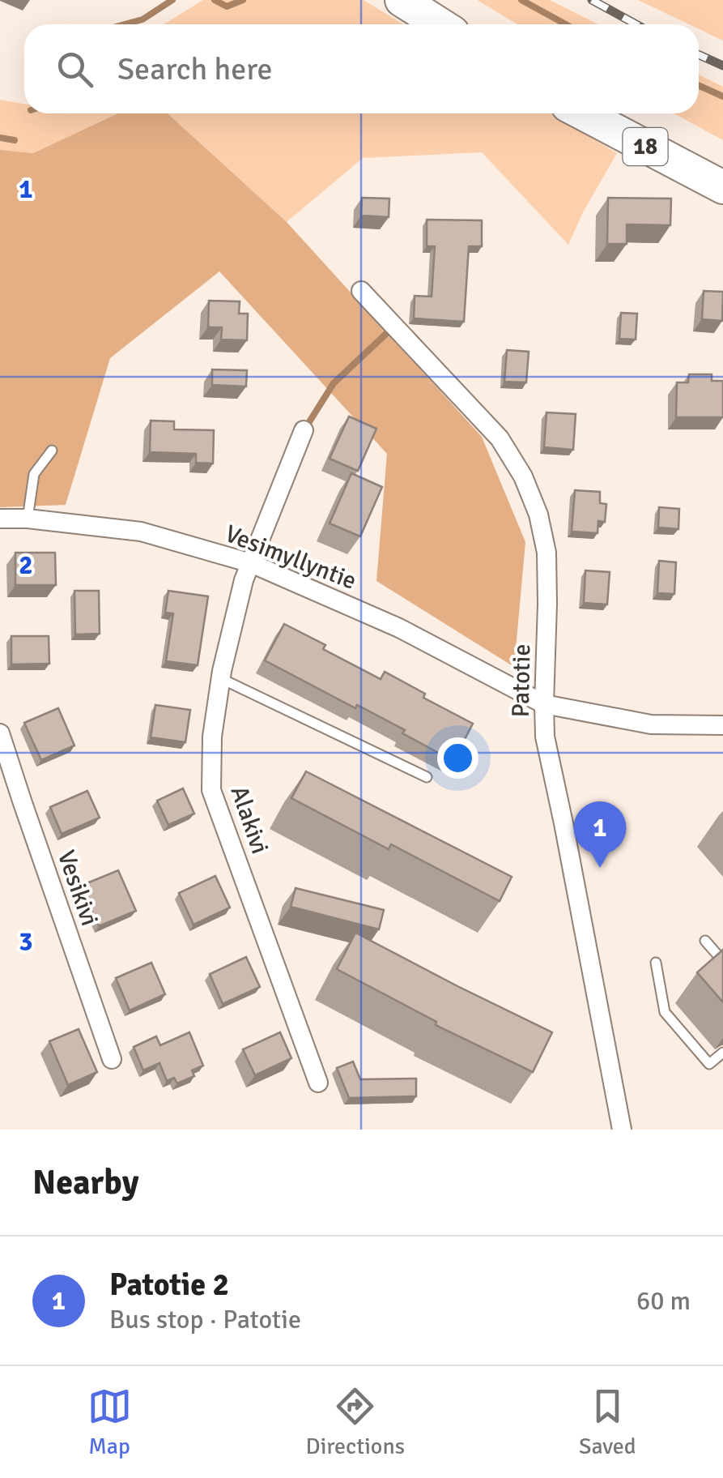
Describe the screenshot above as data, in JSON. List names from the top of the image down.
{
  "streets": {
    "highway": ["18"],
    "street": [
      "Vesimyllyntie",
      "Patotie",
      "Alakivi",
      "Vesikivi"
    ]
  },
  "crossings": [
    ["Vesimyllyntie", "Patotie"],
    ["Vesimyllyntie", "Alakivi"]
  ],
  "page": {
    "search": "Search here",
    "pins": "1",
    "heading": "Nearby",
    "list": [
      {
        "mark": "1",
        "name": "Patotie 2",
        "note": "Bus stop · Patotie",
        "value": "60 m"
      }
    ],
    "nav": ["Map", "Directions", "Saved"]
  },
  "grid": {
    "rows": ["1", "2", "3"]
  }
}
